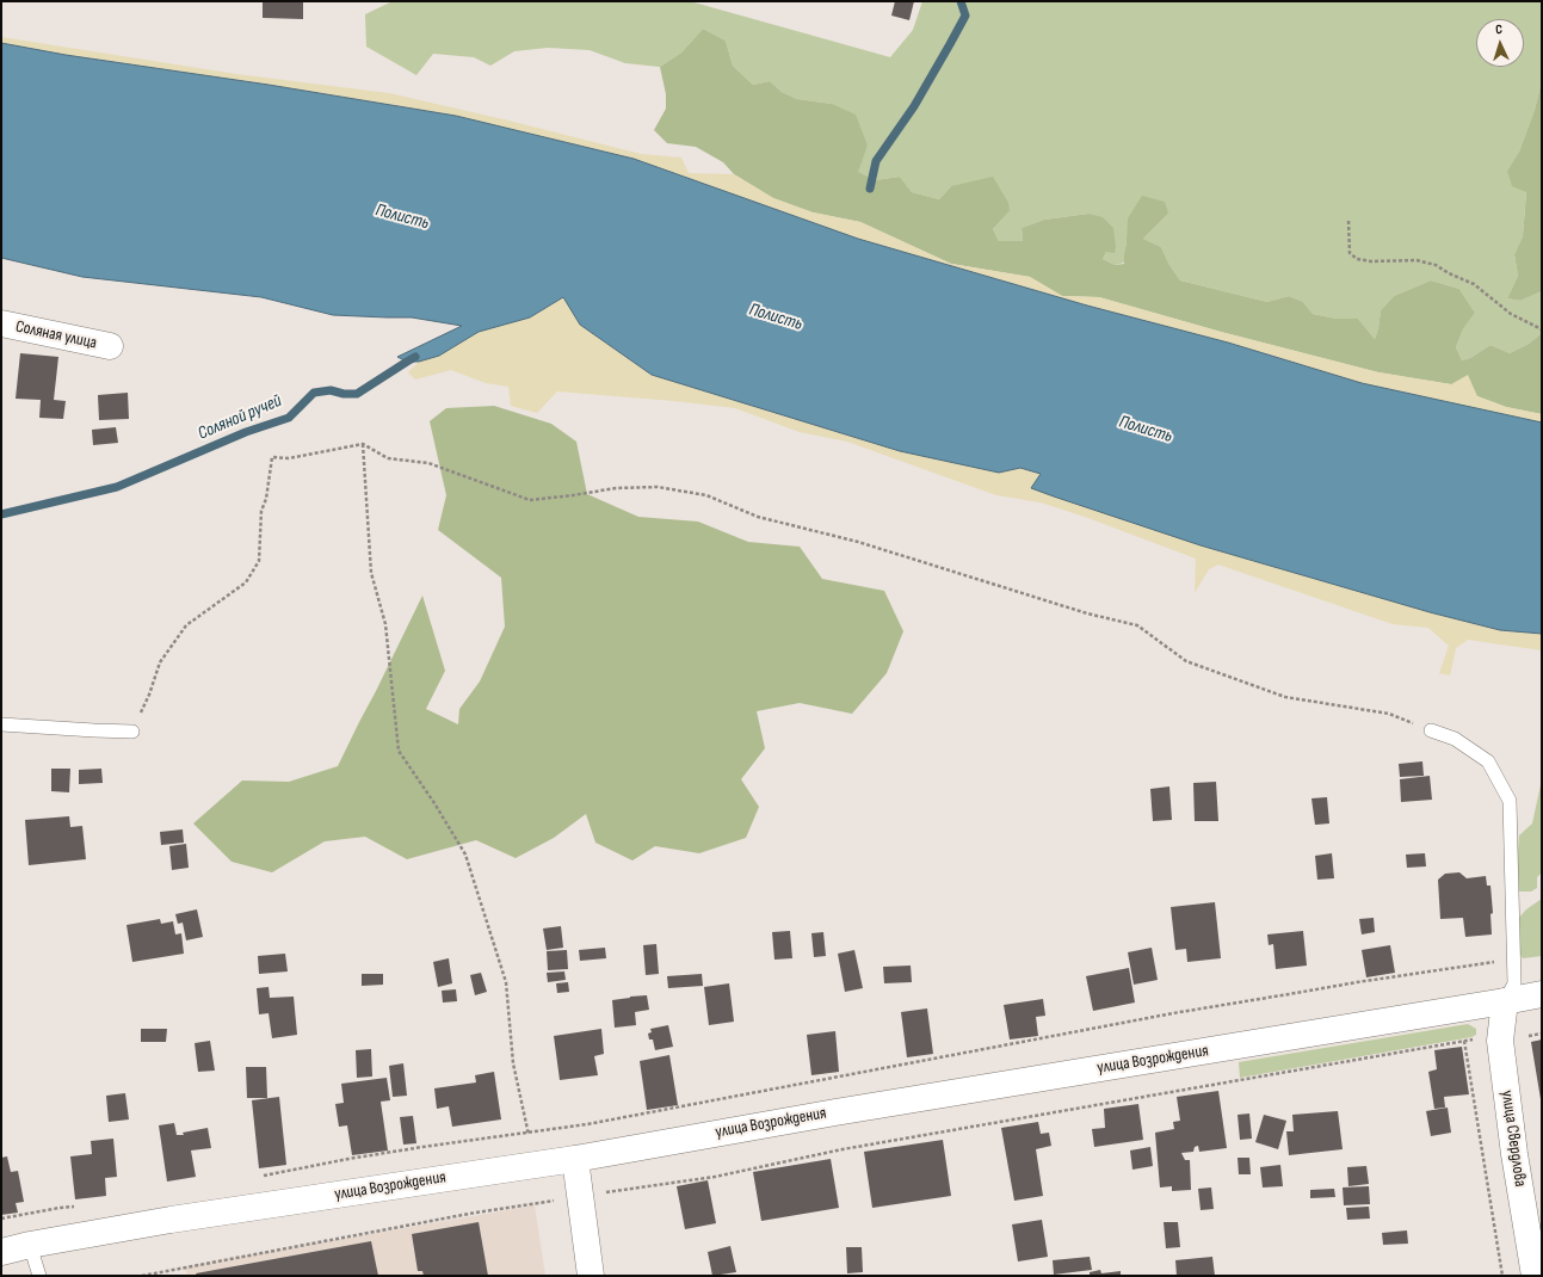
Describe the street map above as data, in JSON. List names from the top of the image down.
{
  "streets": {
    "street": ["Соляная улица", "улица Возрождения", "улица Свердлова"]
  },
  "crossings": [
    ["улица Возрождения", "улица Свердлова"]
  ],
  "water": ["Полисть", "Соляной ручей"],
  "north": "top"
}
